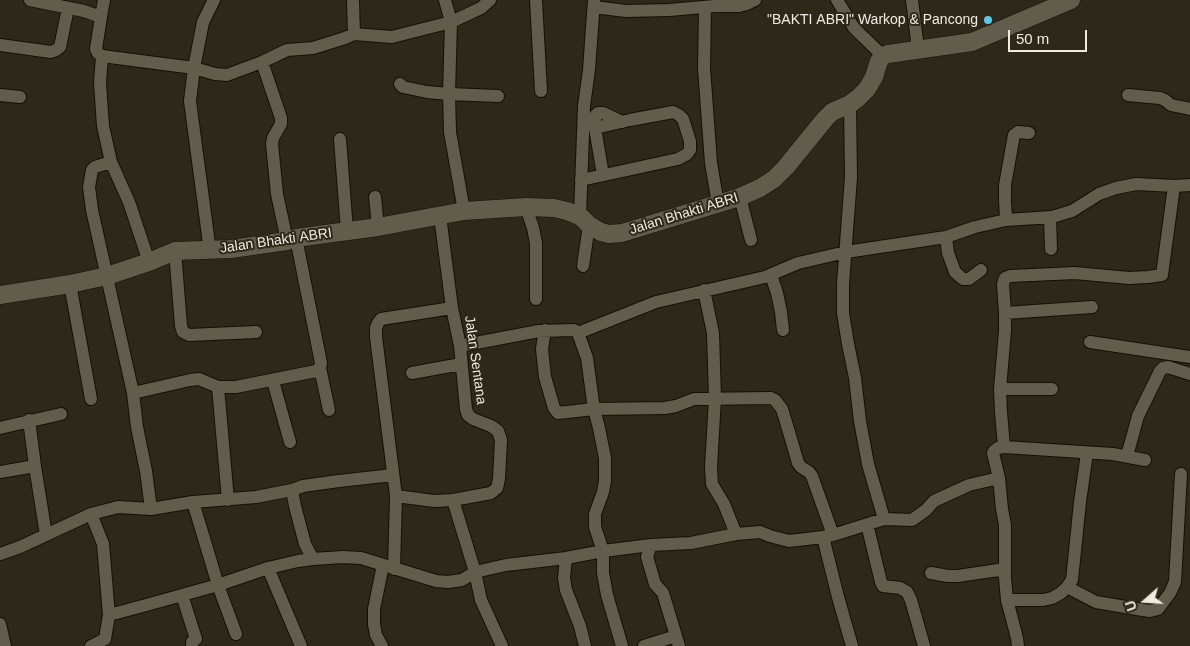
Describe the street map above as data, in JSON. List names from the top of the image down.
{
  "streets": {
    "street": ["Jalan Bhakti ABRI", "Jalan Sentana"]
  },
  "crossings": [
    ["Jalan Bhakti ABRI", "Jalan Sentana"]
  ],
  "places": ["\"BAKTI ABRI\" Warkop & Pancong"],
  "scale_bar": "50 m",
  "north": "left"
}
